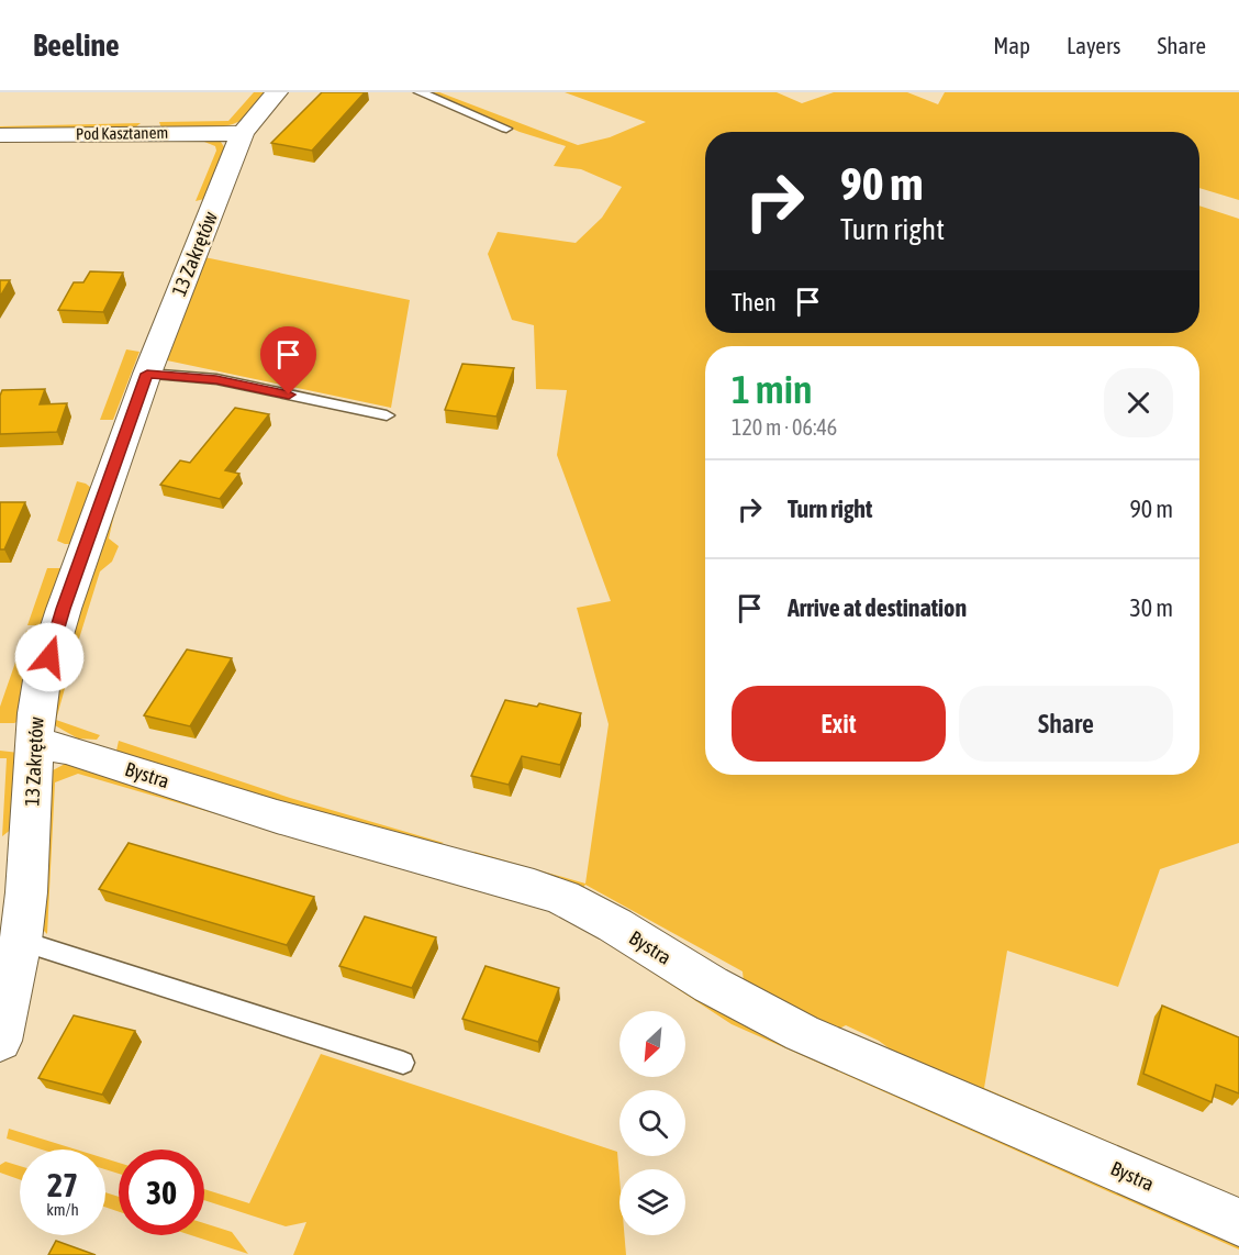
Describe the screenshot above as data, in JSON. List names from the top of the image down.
{
  "streets": {
    "street": ["Pod Kasztanem", "13 Zakrętów", "Bystra"]
  },
  "crossings": [
    ["Pod Kasztanem", "13 Zakrętów"],
    ["13 Zakrętów", "Bystra"]
  ],
  "north": "bottom left",
  "page": {
    "header": "Beeline",
    "nav": ["Map", "Layers", "Share"],
    "turn": ["90 m", "Turn right"],
    "then": "Then",
    "heading": ["1 min", "120 m · 06:46"],
    "list": [
      {
        "name": "Turn right",
        "value": "90 m"
      },
      {
        "name": "Arrive at destination",
        "value": "30 m"
      }
    ],
    "buttons": ["Exit", "Share"],
    "speed": "27 km/h",
    "limit": "30"
  }
}
